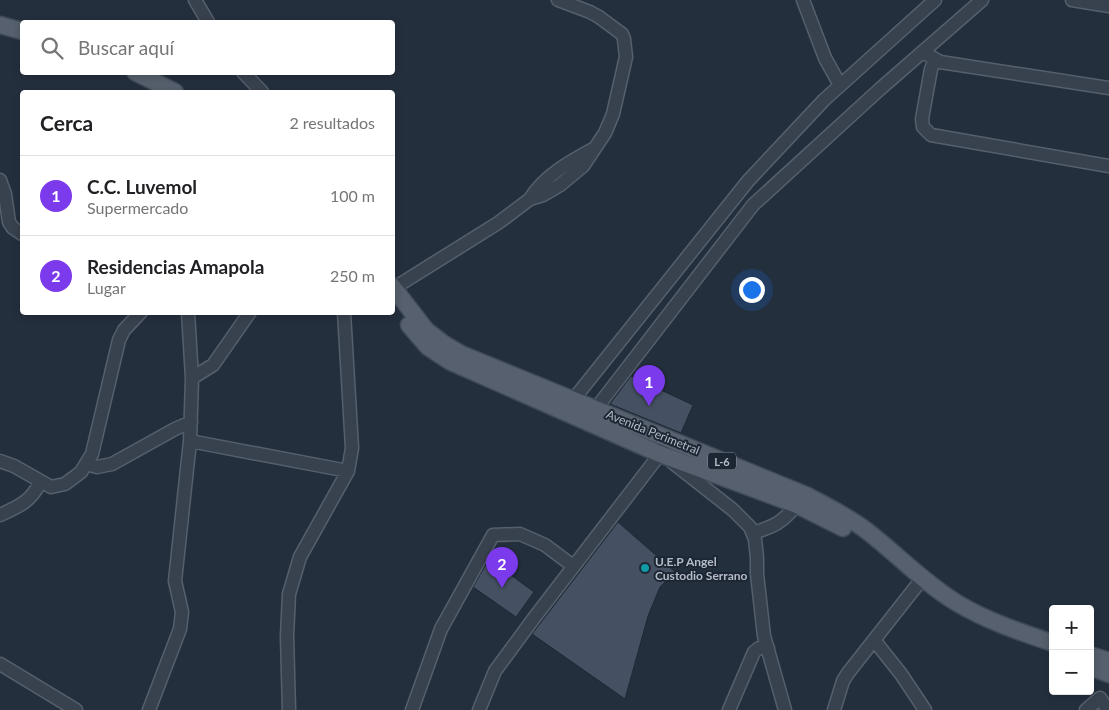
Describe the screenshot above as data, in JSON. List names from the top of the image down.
{
  "streets": {
    "main road": ["Avenida Perimetral", "L-6"]
  },
  "places": ["U.E.P Angel Custodio Serrano"],
  "page": {
    "search": "Buscar aquí",
    "heading": ["Cerca", "2 resultados"],
    "list": [
      {
        "mark": "1",
        "name": "C.C. Luvemol",
        "note": "Supermercado",
        "value": "100 m"
      },
      {
        "mark": "2",
        "name": "Residencias Amapola",
        "note": "Lugar",
        "value": "250 m"
      }
    ],
    "pins": ["1", "2"],
    "map_buttons": ["+", "−"]
  }
}
